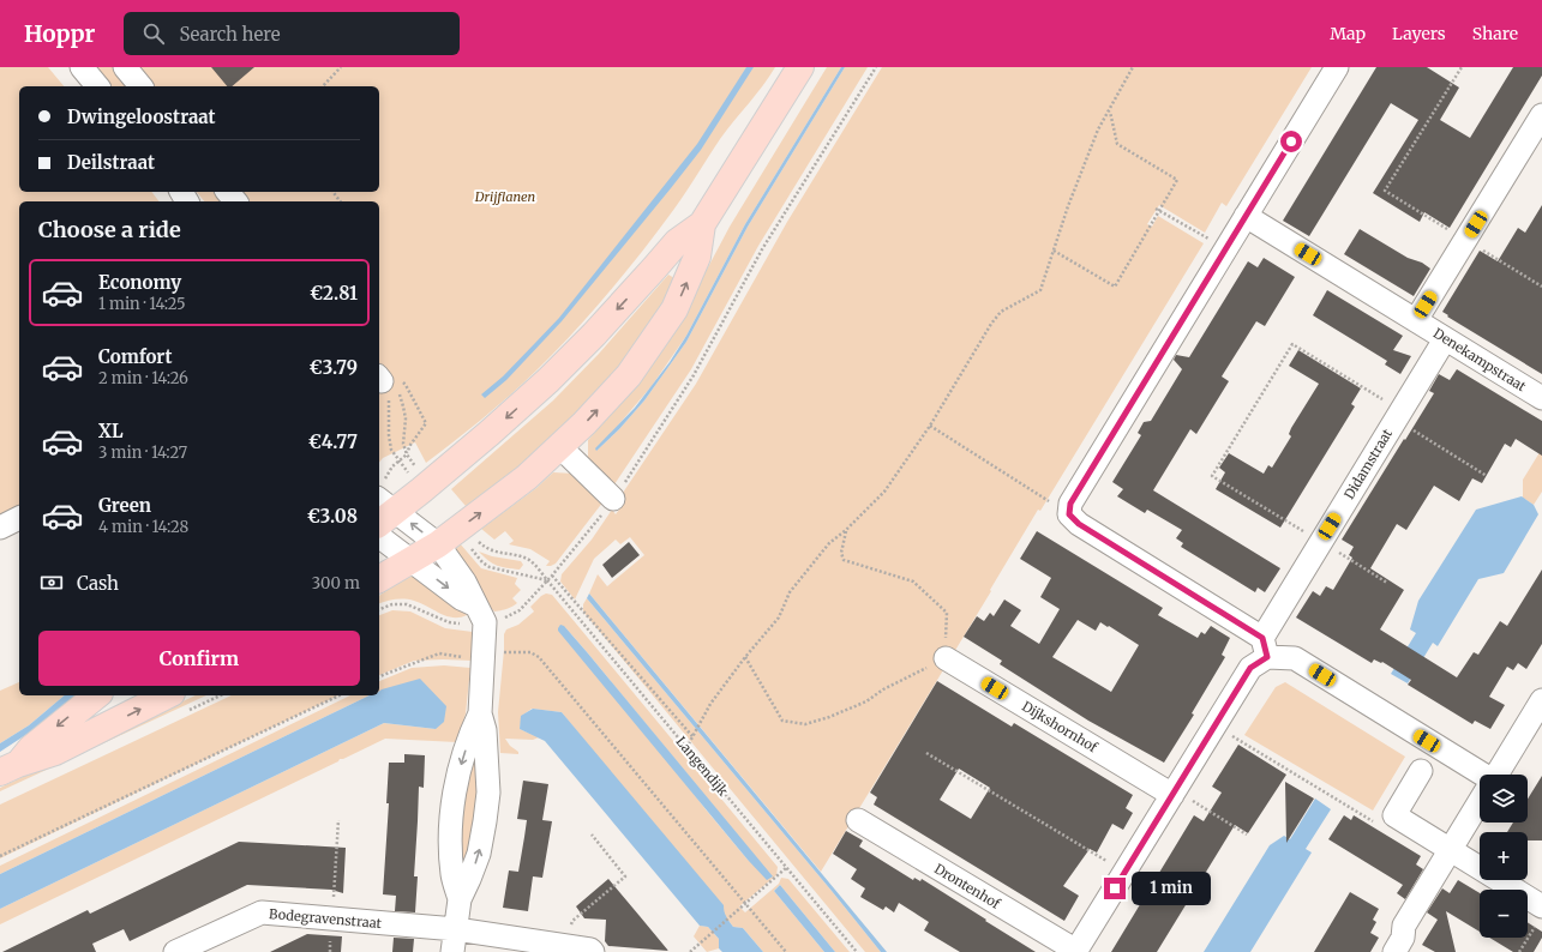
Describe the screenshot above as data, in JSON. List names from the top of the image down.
{
  "streets": {
    "street": [
      "Denekampstraat",
      "Didamstraat",
      "Dijkshornhof",
      "Drontenhof",
      "Bodegravenstraat"
    ],
    "path": ["Langendijk"]
  },
  "crossings": [
    ["Denekampstraat", "Didamstraat"],
    ["Didamstraat", "Dijkshornhof"],
    ["Didamstraat", "Drontenhof"]
  ],
  "parks": ["Drijflanen"],
  "page": {
    "header": "Hoppr",
    "search": "Search here",
    "nav": ["Map", "Layers", "Share"],
    "banner": ["Dwingeloostraat", "Deilstraat"],
    "heading": "Choose a ride",
    "list": [
      {
        "name": "Economy",
        "note": "1 min · 14:25",
        "value": "€2.81"
      },
      {
        "name": "Comfort",
        "note": "2 min · 14:26",
        "value": "€3.79"
      },
      {
        "name": "XL",
        "note": "3 min · 14:27",
        "value": "€4.77"
      },
      {
        "name": "Green",
        "note": "4 min · 14:28",
        "value": "€3.08"
      }
    ],
    "pay": ["Cash", "300 m"],
    "buttons": "Confirm",
    "map_buttons": ["+", "−"],
    "bubble": "1 min"
  }
}
